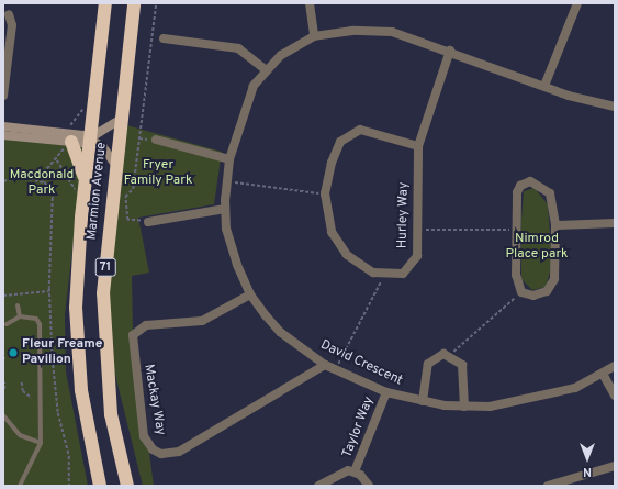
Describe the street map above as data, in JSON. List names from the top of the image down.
{
  "streets": {
    "highway": ["Marmion Avenue", "71"],
    "street": [
      "Hurley Way",
      "David Crescent",
      "Mackay Way",
      "Taylor Way"
    ]
  },
  "crossings": [
    ["Hurley Way", "David Crescent"],
    ["David Crescent", "Mackay Way"],
    ["David Crescent", "Taylor Way"]
  ],
  "parks": ["Fryer Family Park", "Macdonald Park", "Nimrod Place park"],
  "places": ["Fleur Freame Pavilion"],
  "north": "bottom"
}
